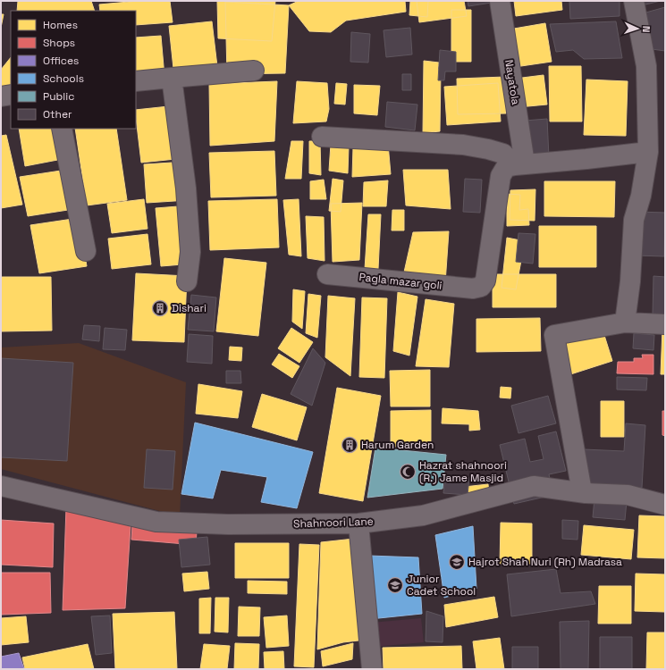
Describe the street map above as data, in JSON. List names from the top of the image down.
{
  "streets": {
    "street": ["Nayatola", "Pagla mazar goli", "Shahnoori Lane"]
  },
  "crossings": [
    ["Nayatola", "Pagla mazar goli"]
  ],
  "places": {
    "building": ["Dishari", "Harum Garden"],
    "mosque": ["Hazrat shahnoori (R.) Jame Masjid"],
    "school or university": ["Hajrot Shah Nuri (Rh) Madrasa", "Junior Cadet School"]
  },
  "legend": [
    "Homes",
    "Shops",
    "Offices",
    "Schools",
    "Public",
    "Other"
  ],
  "north": "right"
}
